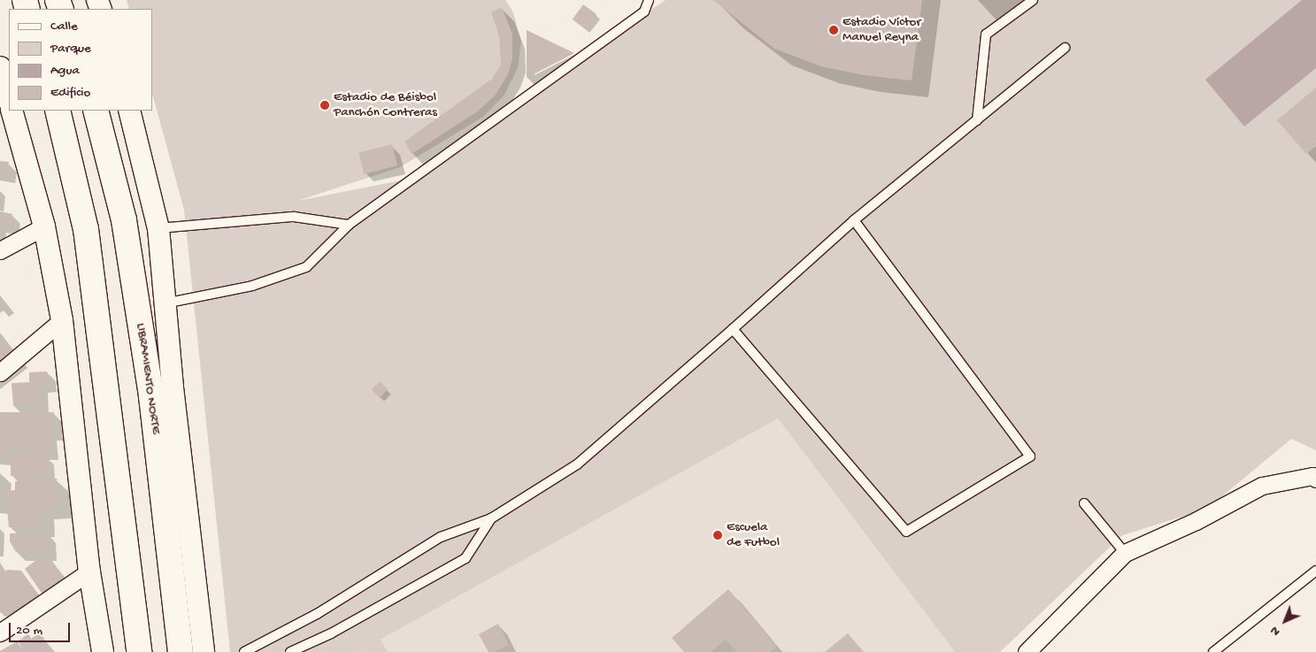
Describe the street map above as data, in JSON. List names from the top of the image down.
{
  "streets": {
    "highway": ["LIBRAMIENTO NORTE"]
  },
  "places": ["Estadio Víctor Manuel Reyna", "Estadio de Béisbol Panchón Contreras", "Escuela de Futbol"],
  "legend": [
    "Calle",
    "Parque",
    "Agua",
    "Edificio"
  ],
  "scale_bar": "20 m",
  "north": "bottom left"
}
